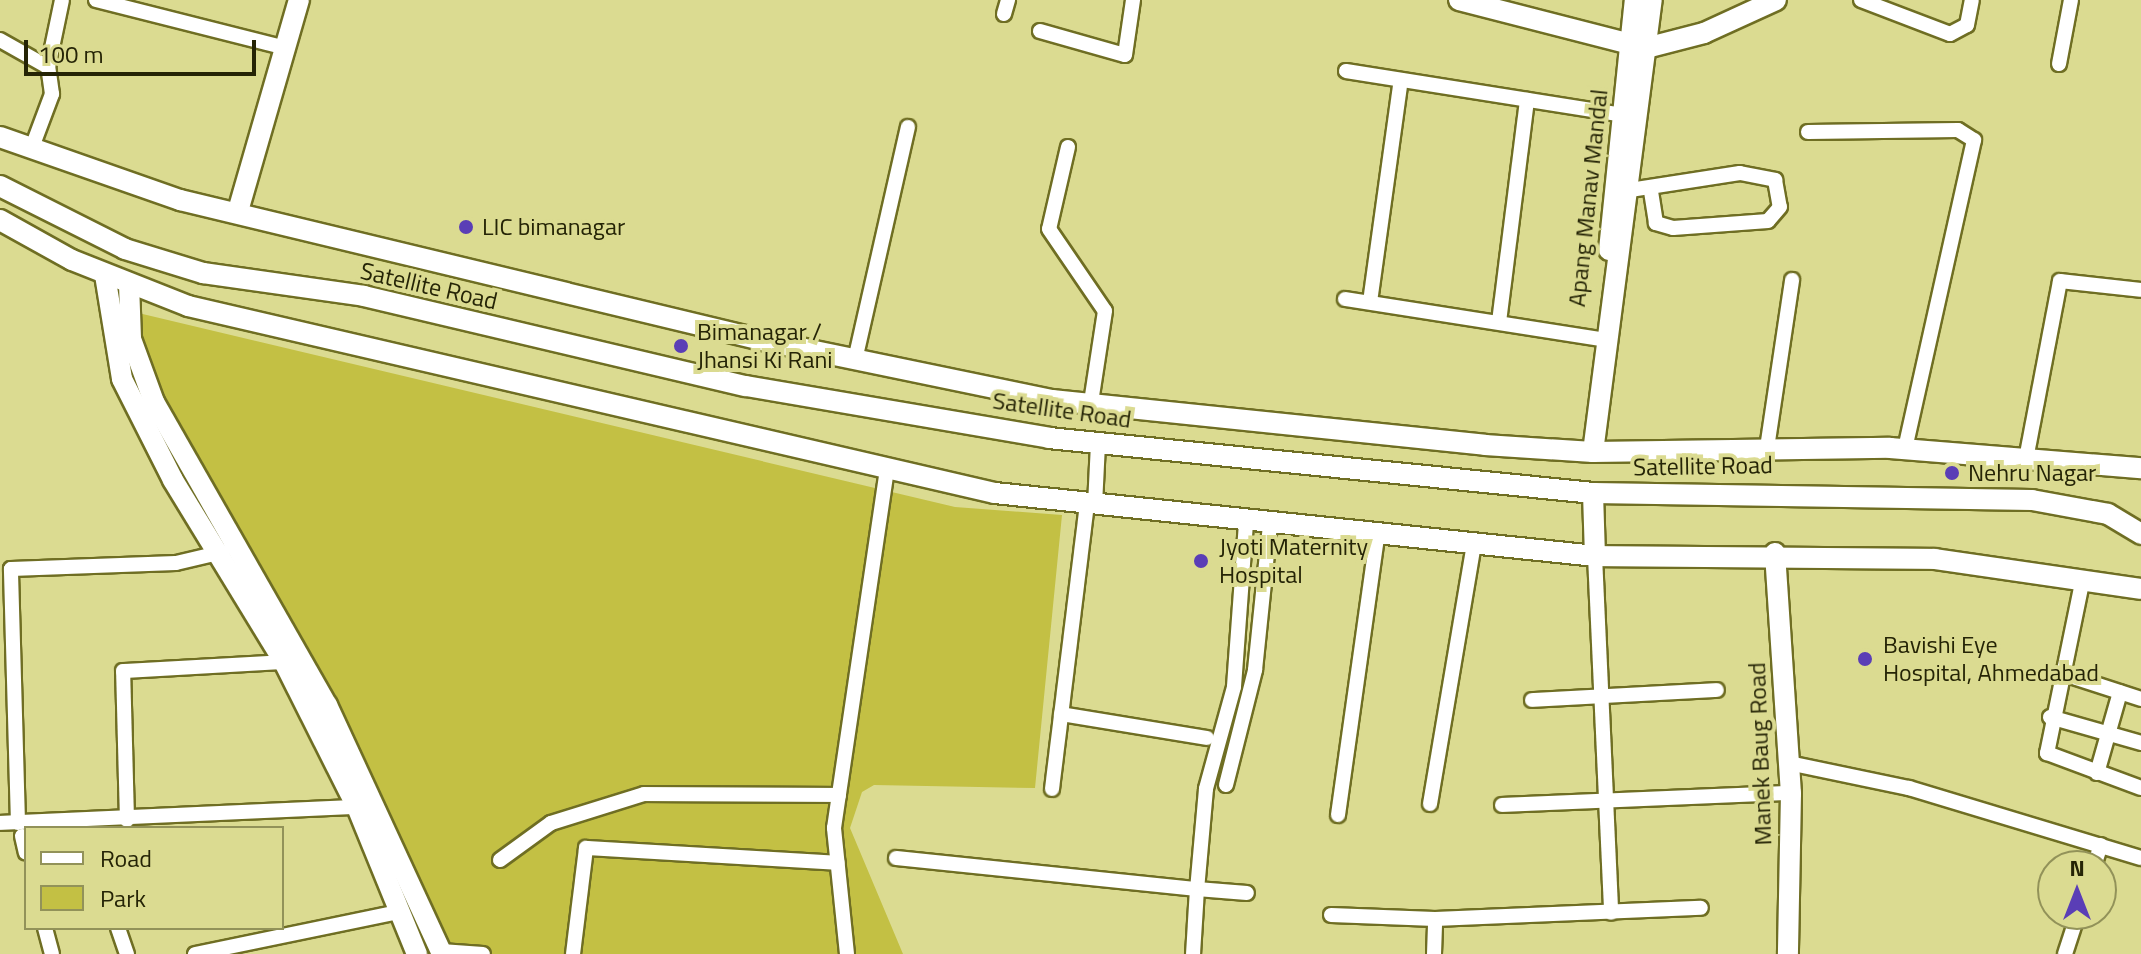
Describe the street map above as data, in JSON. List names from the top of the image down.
{
  "streets": {
    "street": ["Apang Manav Mandal", "Satellite Road", "Manek Baug Road"]
  },
  "places": [
    "LIC bimanagar",
    "Bimanagar / Jhansi Ki Rani",
    "Nehru Nagar",
    "Jyoti Maternity Hospital",
    "Bavishi Eye Hospital, Ahmedabad"
  ],
  "legend": ["Road", "Park"],
  "scale_bar": "100 m",
  "north": "top"
}
